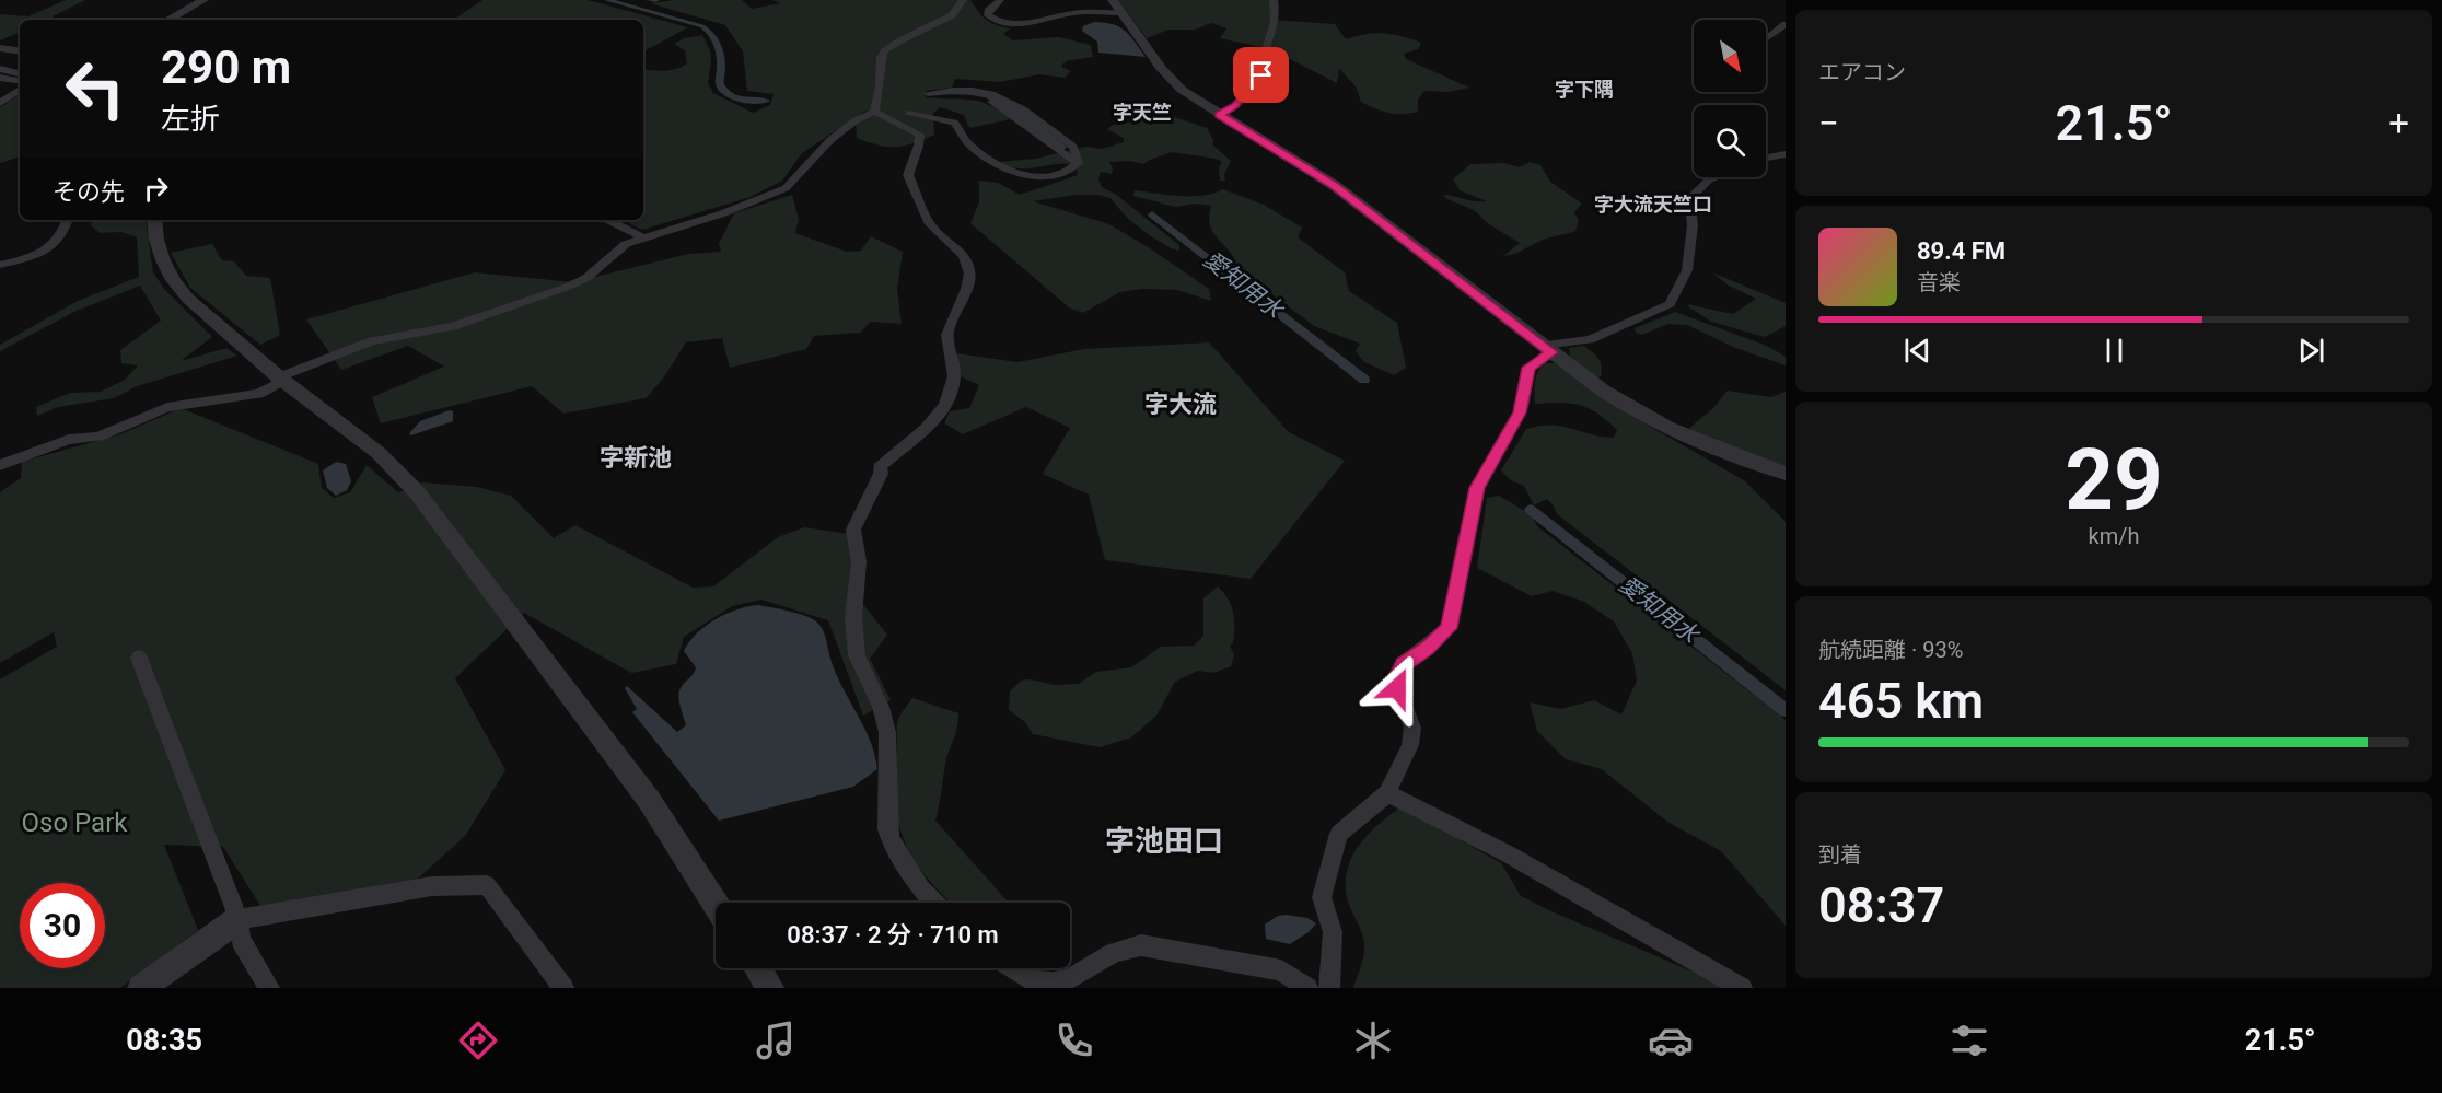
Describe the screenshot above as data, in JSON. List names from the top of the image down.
{
  "districts": [
    "字下隅",
    "字天竺",
    "字大流天竺口",
    "字大流",
    "字新池",
    "字池田口"
  ],
  "water": ["愛知用水"],
  "parks": ["Oso Park"],
  "north": "bottom right",
  "page": {
    "tile": [
      "エアコン",
      ["29", "km/h"],
      ["航続距離 · 93%", "465 km"],
      ["到着", "08:37"]
    ],
    "turn": ["290 m", "左折"],
    "heat": ["−", "21.5°", "+"],
    "then": "その先",
    "song": ["89.4 FM", "音楽"],
    "limit": "30",
    "trip": "08:37 · 2 分 · 710 m",
    "tabs": ["08:35", "21.5°"]
  }
}
